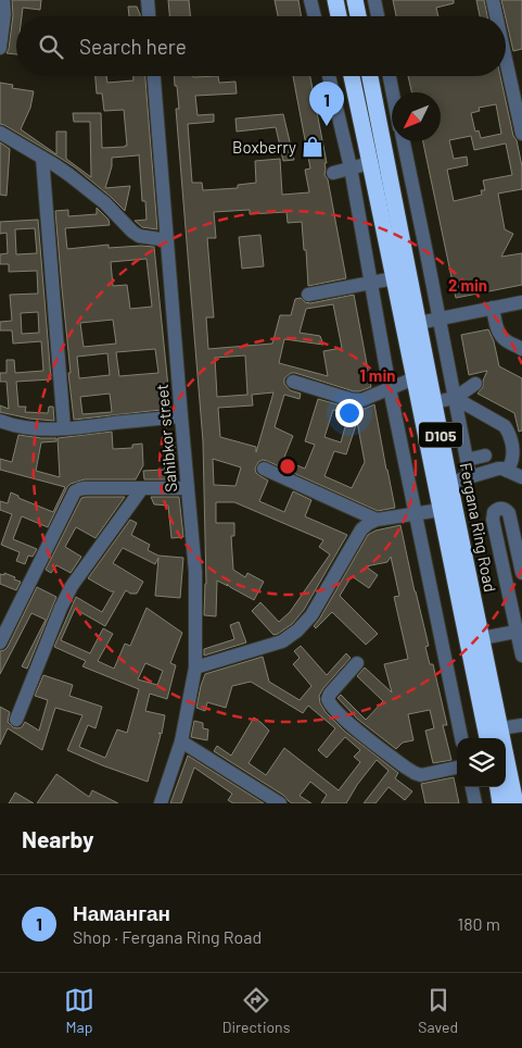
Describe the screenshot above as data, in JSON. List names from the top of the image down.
{
  "streets": {
    "highway": ["D105", "Fergana Ring Road"],
    "street": ["Sahibkor street"]
  },
  "places": {
    "shop": ["Boxberry"]
  },
  "north": "bottom left",
  "page": {
    "search": "Search here",
    "pins": "1",
    "heading": "Nearby",
    "list": [
      {
        "mark": "1",
        "name": "Наманган",
        "note": "Shop · Fergana Ring Road",
        "value": "180 m"
      }
    ],
    "nav": ["Map", "Directions", "Saved"]
  },
  "rings": ["2 min", "1 min"]
}
